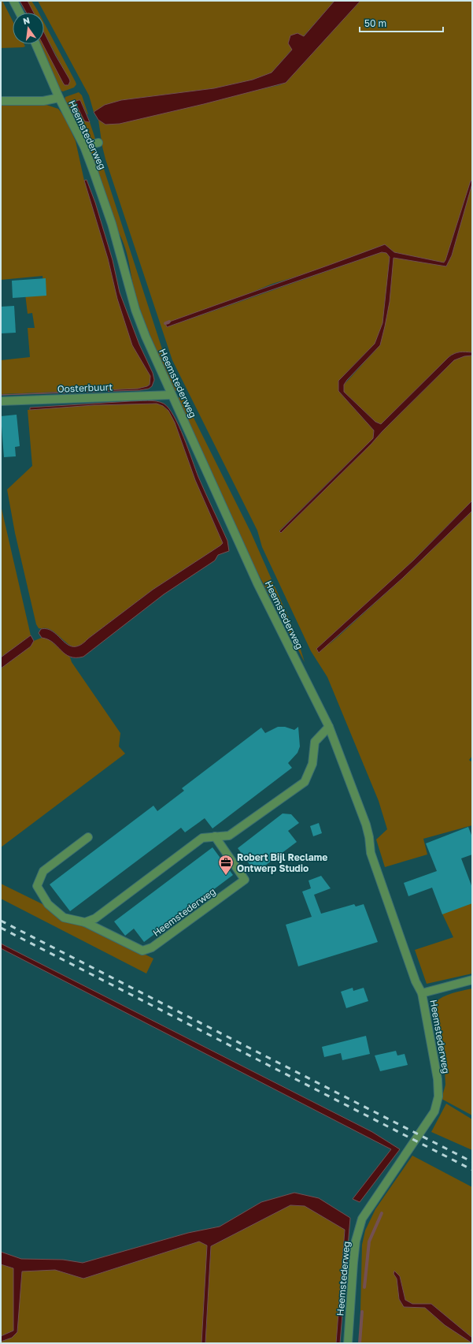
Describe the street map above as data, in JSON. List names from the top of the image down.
{
  "streets": {
    "street": ["Heemstederweg", "Oosterbuurt"]
  },
  "crossings": [
    ["Heemstederweg", "Oosterbuurt"]
  ],
  "places": {
    "office": ["Robert Bijl Reclame Ontwerp Studio"]
  },
  "scale_bar": "50 m",
  "north": "top"
}
